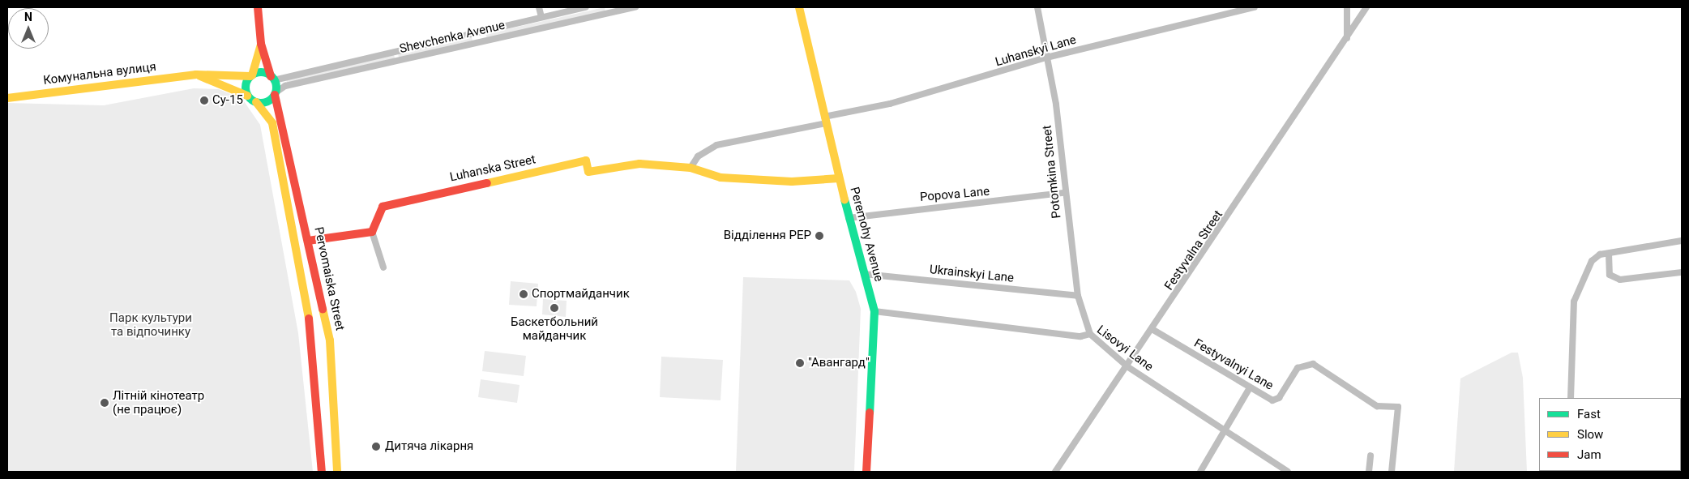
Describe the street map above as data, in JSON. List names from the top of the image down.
{
  "streets": {
    "main road": [
      "Комунальна вулиця",
      "Luhanska Street",
      "Peremohy Avenue",
      "Pervomaiska Street"
    ],
    "street": [
      "Shevchenka Avenue",
      "Luhanskyi Lane",
      "Potomkina Street",
      "Popova Lane",
      "Festyvalna Street",
      "Ukrainskyi Lane",
      "Lisovyi Lane",
      "Festyvalnyi Lane"
    ]
  },
  "crossings": [
    ["Shevchenka Avenue", "Комунальна вулиця"],
    ["Shevchenka Avenue", "Pervomaiska Street"],
    ["Luhanskyi Lane", "Potomkina Street"],
    ["Luhanskyi Lane", "Peremohy Avenue"],
    ["Комунальна вулиця", "Pervomaiska Street"],
    ["Luhanska Street", "Peremohy Avenue"],
    ["Potomkina Street", "Popova Lane"],
    ["Potomkina Street", "Ukrainskyi Lane"],
    ["Potomkina Street", "Lisovyi Lane"],
    ["Popova Lane", "Peremohy Avenue"],
    ["Peremohy Avenue", "Ukrainskyi Lane"],
    ["Peremohy Avenue", "Lisovyi Lane"],
    ["Festyvalna Street", "Lisovyi Lane"],
    ["Festyvalna Street", "Festyvalnyi Lane"]
  ],
  "parks": ["Парк культури та відпочинку"],
  "places": [
    "Су-15",
    "Відділення РЕР",
    "Спортмайданчик",
    "Баскетбольний майданчик",
    "\"Авангард\"",
    "Літній кінотеатр (не працює)",
    "Дитяча лікарня"
  ],
  "legend": ["Fast", "Slow", "Jam"],
  "north": "top"
}
